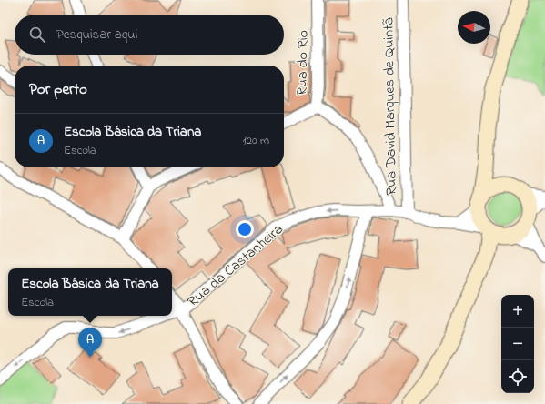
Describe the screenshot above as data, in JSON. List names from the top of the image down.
{
  "streets": {
    "street": ["Rua do Rio", "Rua David Marques de Quintã", "Rua da Castanheira"]
  },
  "crossings": [
    ["Rua David Marques de Quintã", "Rua da Castanheira"]
  ],
  "one_way": ["Rua da Castanheira"],
  "north": "left",
  "page": {
    "search": "Pesquisar aqui",
    "heading": "Por perto",
    "list": [
      {
        "mark": "A",
        "name": "Escola Básica da Triana",
        "note": "Escola",
        "value": "120 m"
      }
    ],
    "popup": ["Escola Básica da Triana", "Escola"],
    "map_buttons": ["+", "−"],
    "pins": "A"
  }
}
